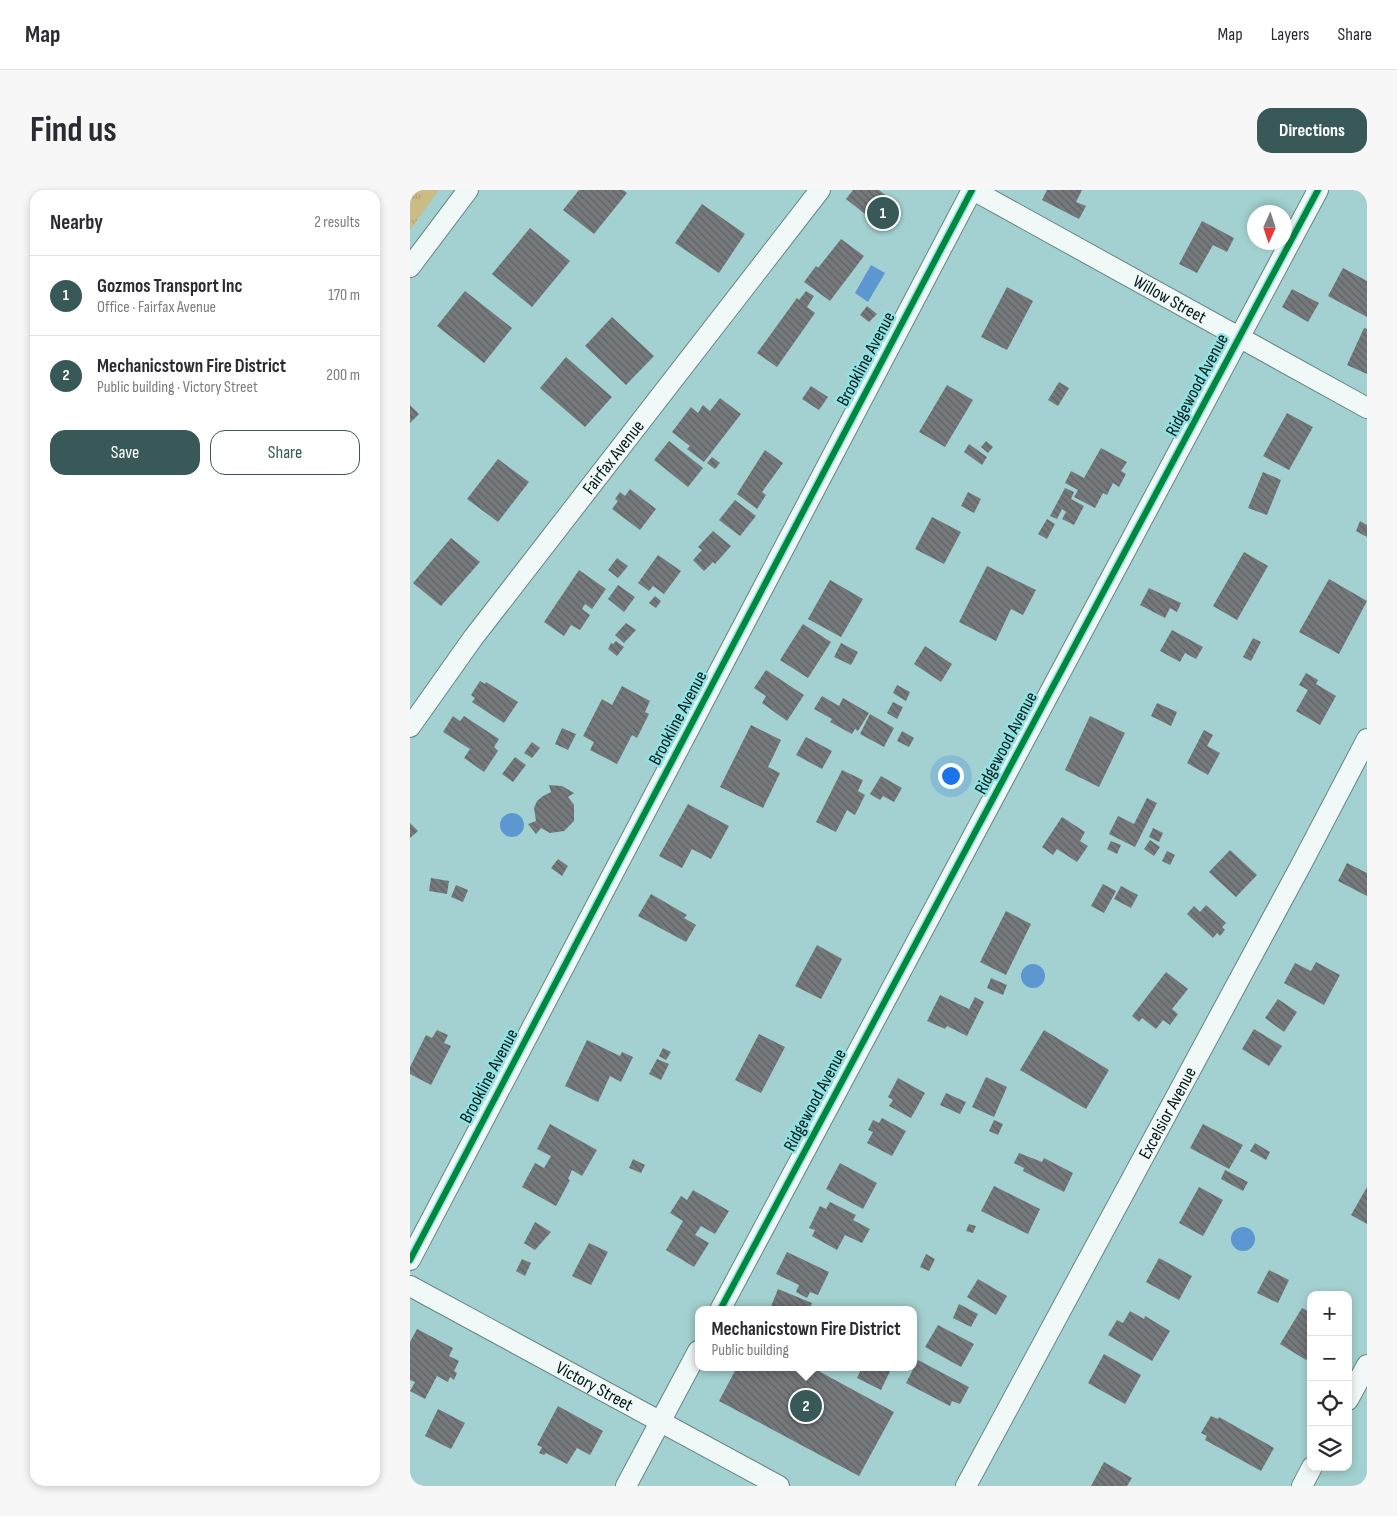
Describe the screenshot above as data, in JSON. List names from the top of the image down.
{
  "streets": {
    "street": [
      "Willow Street",
      "Brookline Avenue",
      "Ridgewood Avenue",
      "Fairfax Avenue",
      "Excelsior Avenue",
      "Victory Street"
    ]
  },
  "crossings": [
    ["Willow Street", "Brookline Avenue"],
    ["Willow Street", "Ridgewood Avenue"]
  ],
  "north": "bottom",
  "page": {
    "header": "Map",
    "nav": ["Map", "Layers", "Share"],
    "buttons": [
      "Directions",
      ["Save", "Share"]
    ],
    "title": "Find us",
    "heading": ["Nearby", "2 results"],
    "pins": ["1", "2"],
    "list": [
      {
        "mark": "1",
        "name": "Gozmos Transport Inc",
        "note": "Office · Fairfax Avenue",
        "value": "170 m"
      },
      {
        "mark": "2",
        "name": "Mechanicstown Fire District",
        "note": "Public building · Victory Street",
        "value": "200 m"
      }
    ],
    "map_buttons": ["+", "−"],
    "popup": ["Mechanicstown Fire District", "Public building"]
  }
}
